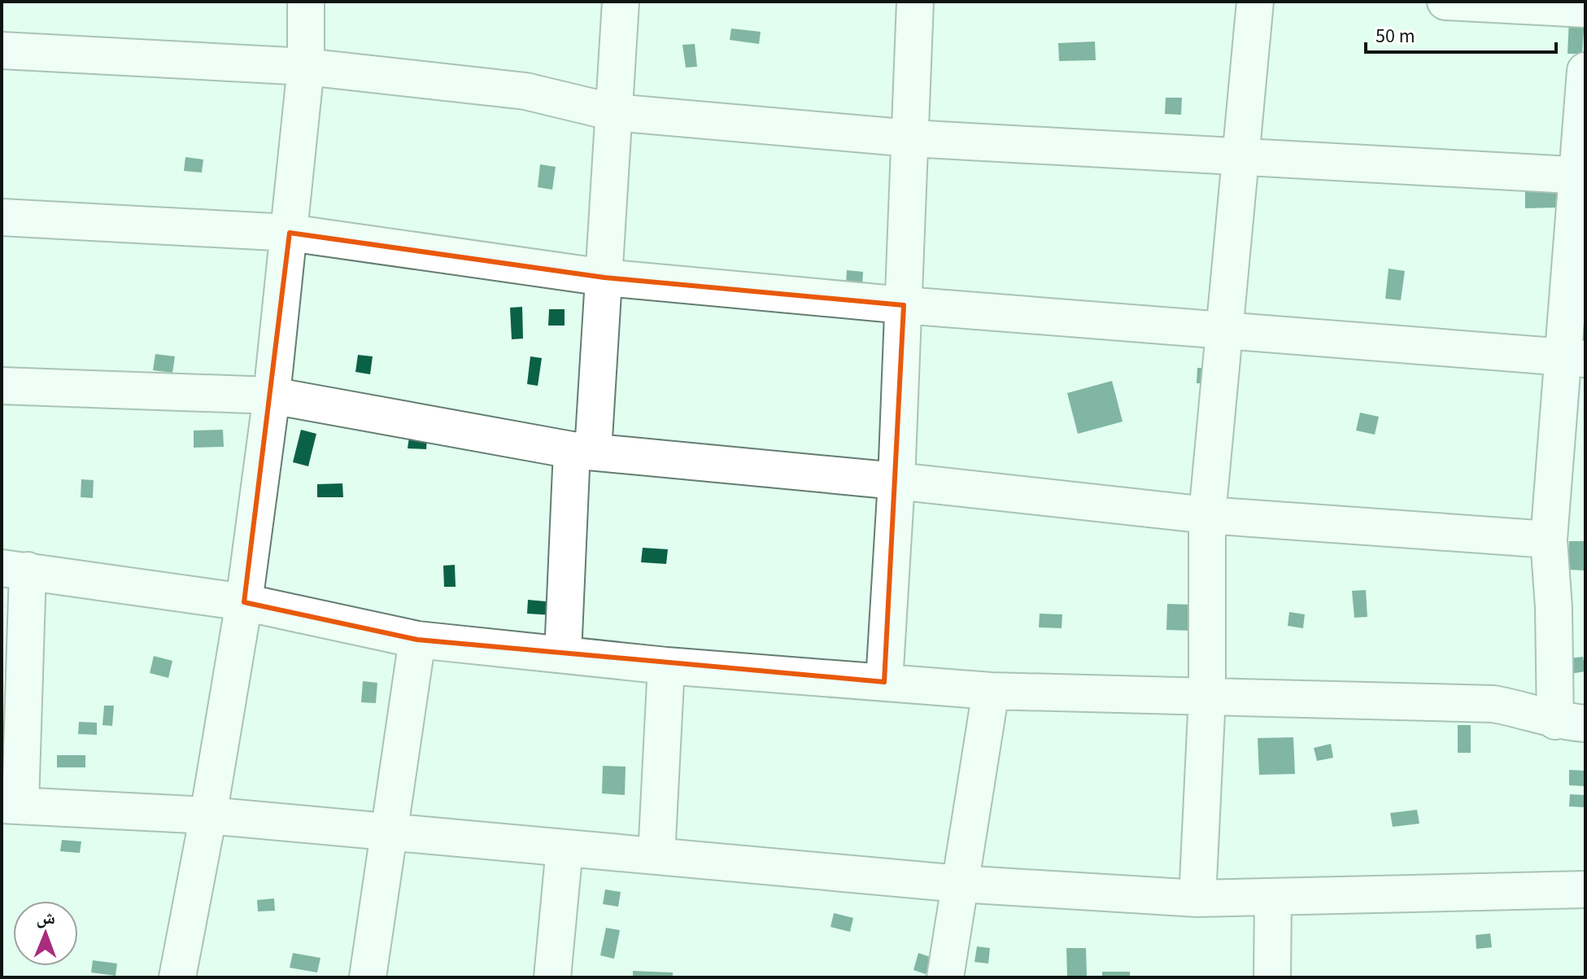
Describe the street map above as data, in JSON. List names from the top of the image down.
{
  "scale_bar": "50 m",
  "north": "top"
}
